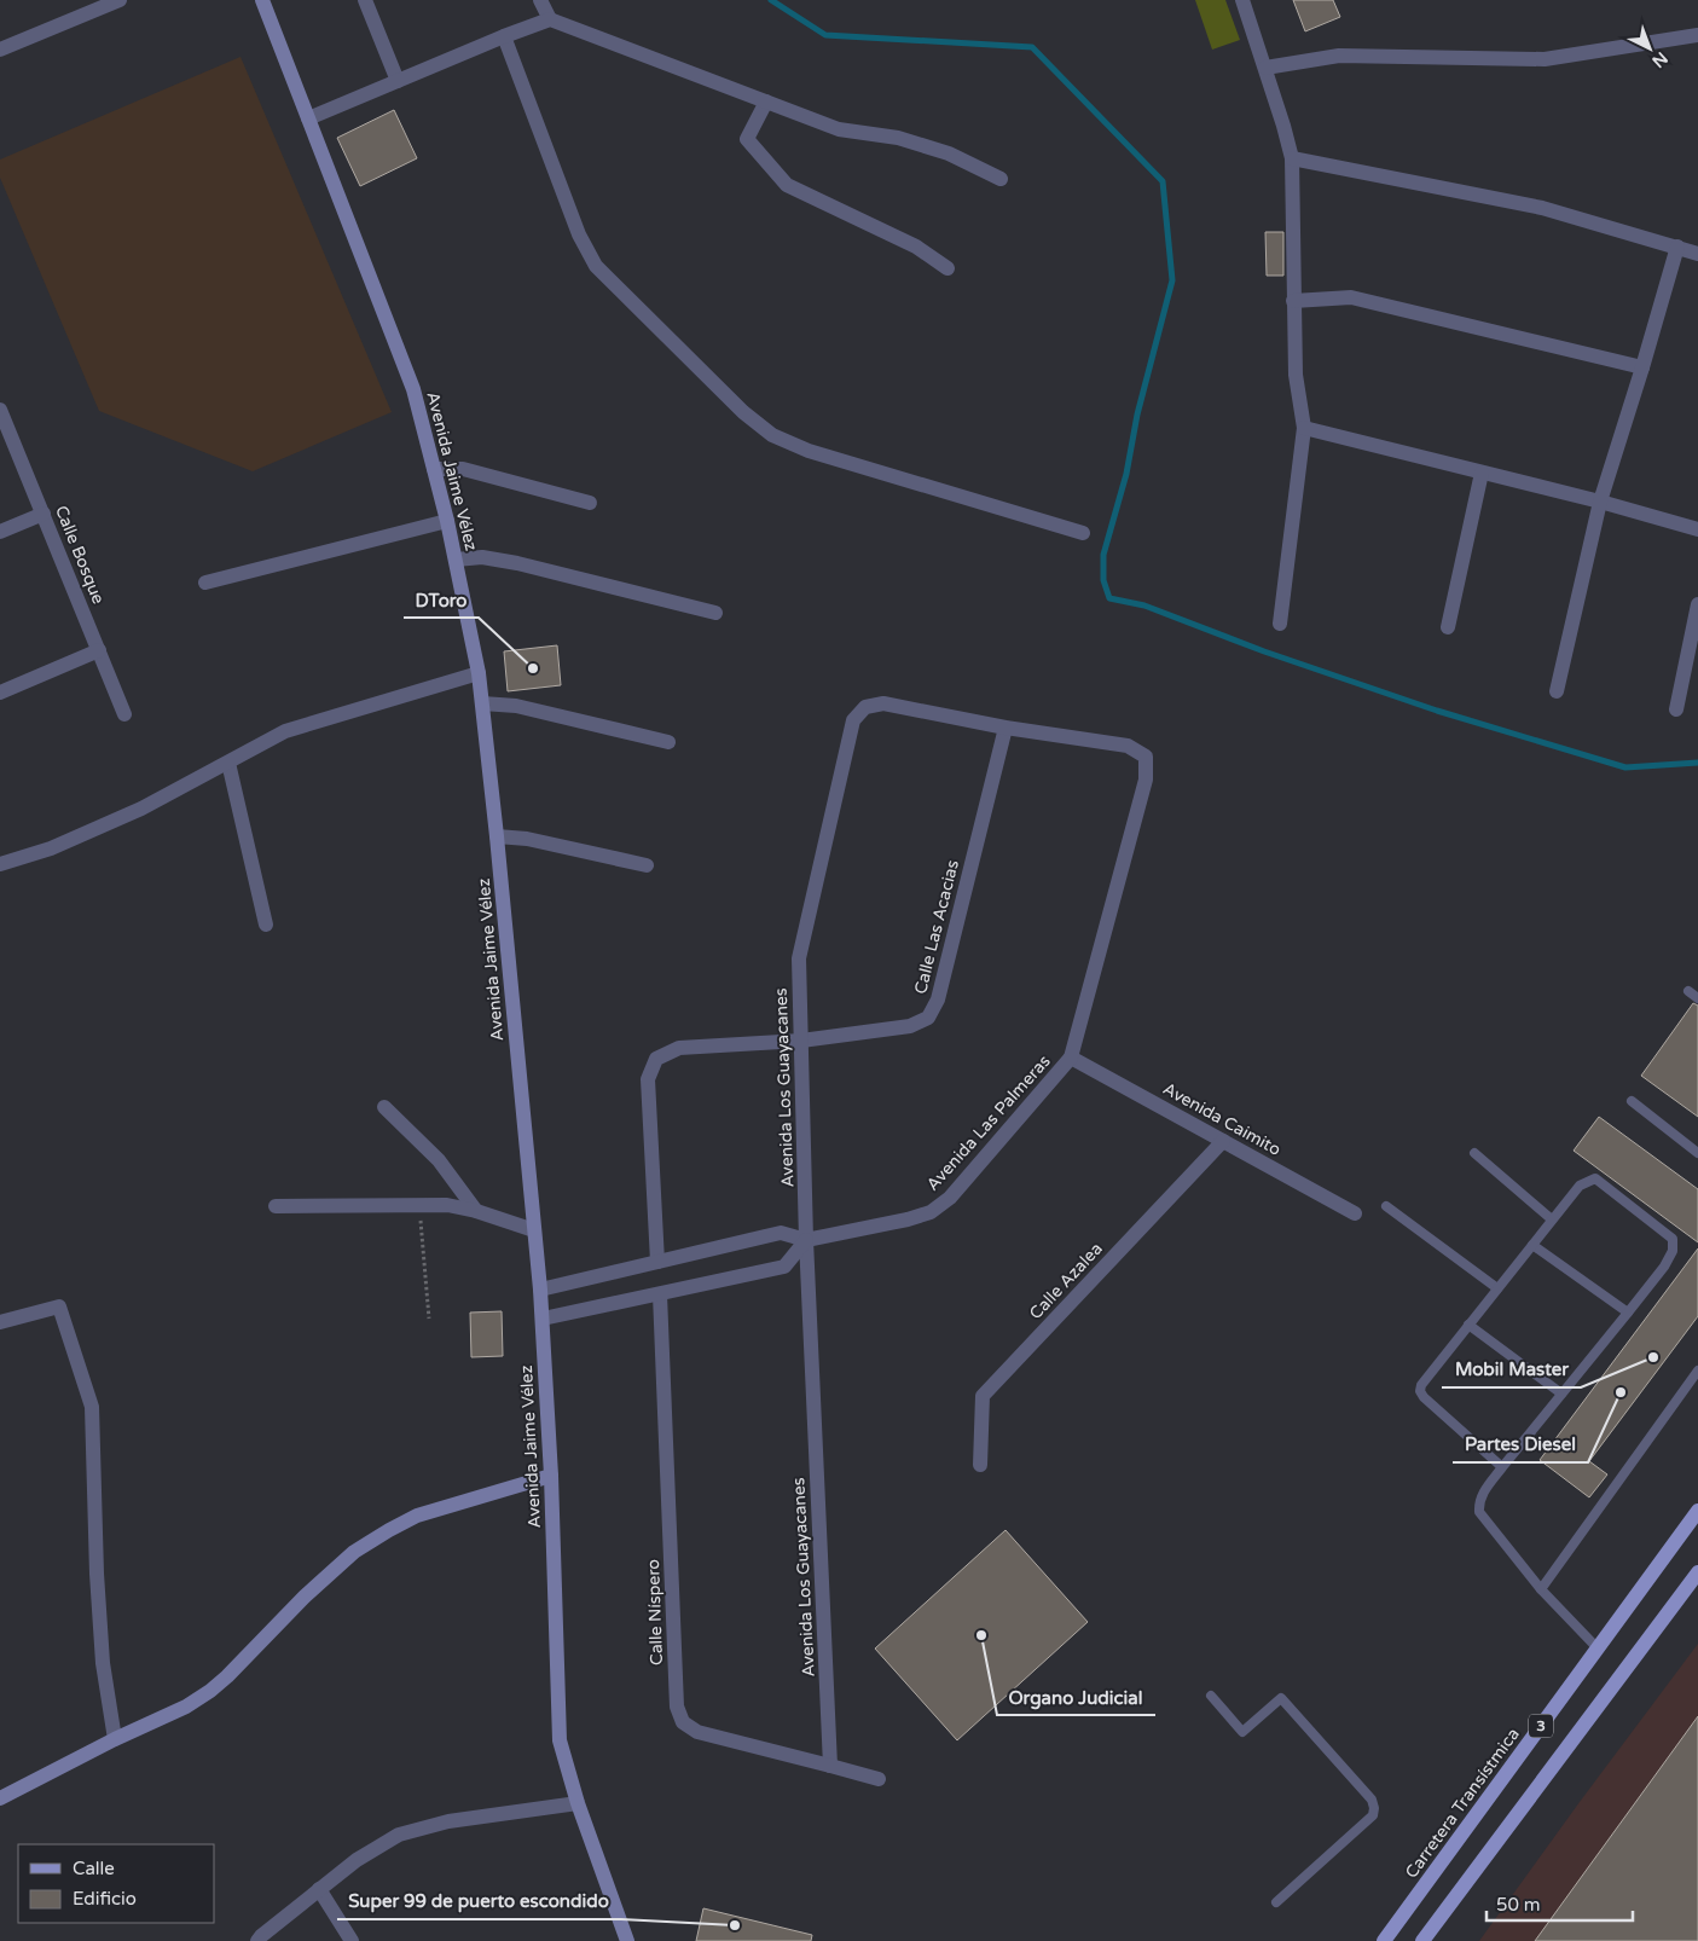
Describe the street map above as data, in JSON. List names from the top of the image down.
{
  "streets": {
    "main road": ["3", "Carretera Transístmica"],
    "street": [
      "Avenida Jaime Vélez",
      "Calle Bosque",
      "Calle Las Acacias",
      "Avenida Los Guayacanes",
      "Avenida Caimito",
      "Avenida Las Palmeras",
      "Calle Azalea",
      "Calle Níspero"
    ]
  },
  "crossings": [
    ["Avenida Jaime Vélez", "Avenida Las Palmeras"],
    ["Calle Las Acacias", "Avenida Los Guayacanes"],
    ["Calle Las Acacias", "Avenida Las Palmeras"],
    ["Avenida Los Guayacanes", "Avenida Las Palmeras"],
    ["Avenida Los Guayacanes", "Calle Níspero"],
    ["Avenida Caimito", "Avenida Las Palmeras"],
    ["Avenida Caimito", "Calle Azalea"]
  ],
  "places": [
    "DToro",
    "Mobil Master",
    "Partes Diesel",
    "Organo Judicial",
    "Super 99 de puerto escondido"
  ],
  "legend": ["Calle", "Edificio"],
  "scale_bar": "50 m",
  "north": "bottom right"
}
